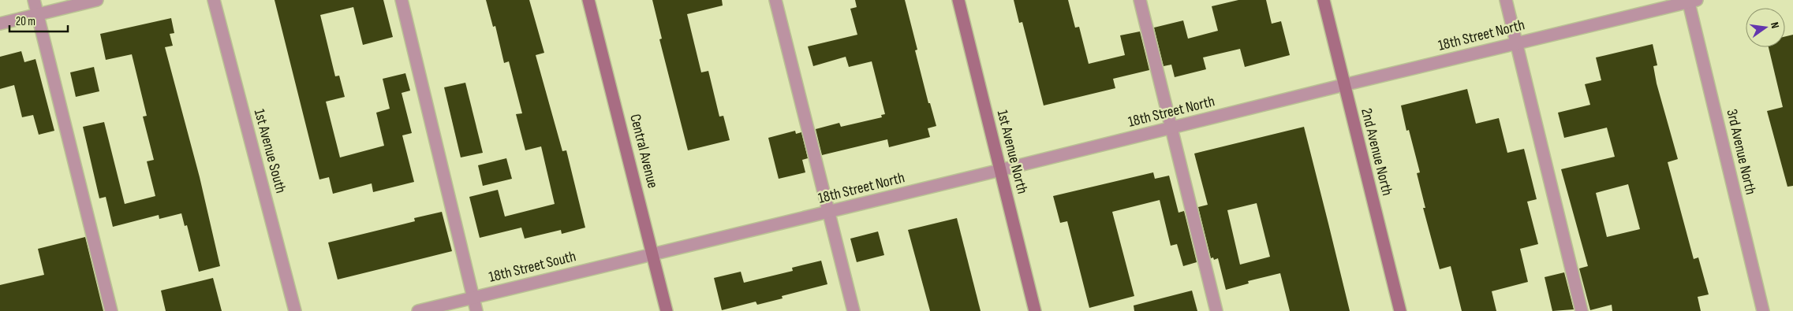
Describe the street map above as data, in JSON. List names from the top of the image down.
{
  "streets": {
    "main road": ["Central Avenue", "1st Avenue North", "2nd Avenue North"],
    "street": [
      "18th Street North",
      "1st Avenue South",
      "3rd Avenue North",
      "18th Street South"
    ]
  },
  "crossings": [
    ["18th Street North", "Central Avenue"],
    ["18th Street North", "1st Avenue North"],
    ["18th Street North", "2nd Avenue North"],
    ["18th Street North", "3rd Avenue North"],
    ["18th Street North", "18th Street South"],
    ["Central Avenue", "18th Street South"]
  ],
  "scale_bar": "20 m",
  "north": "right"
}
